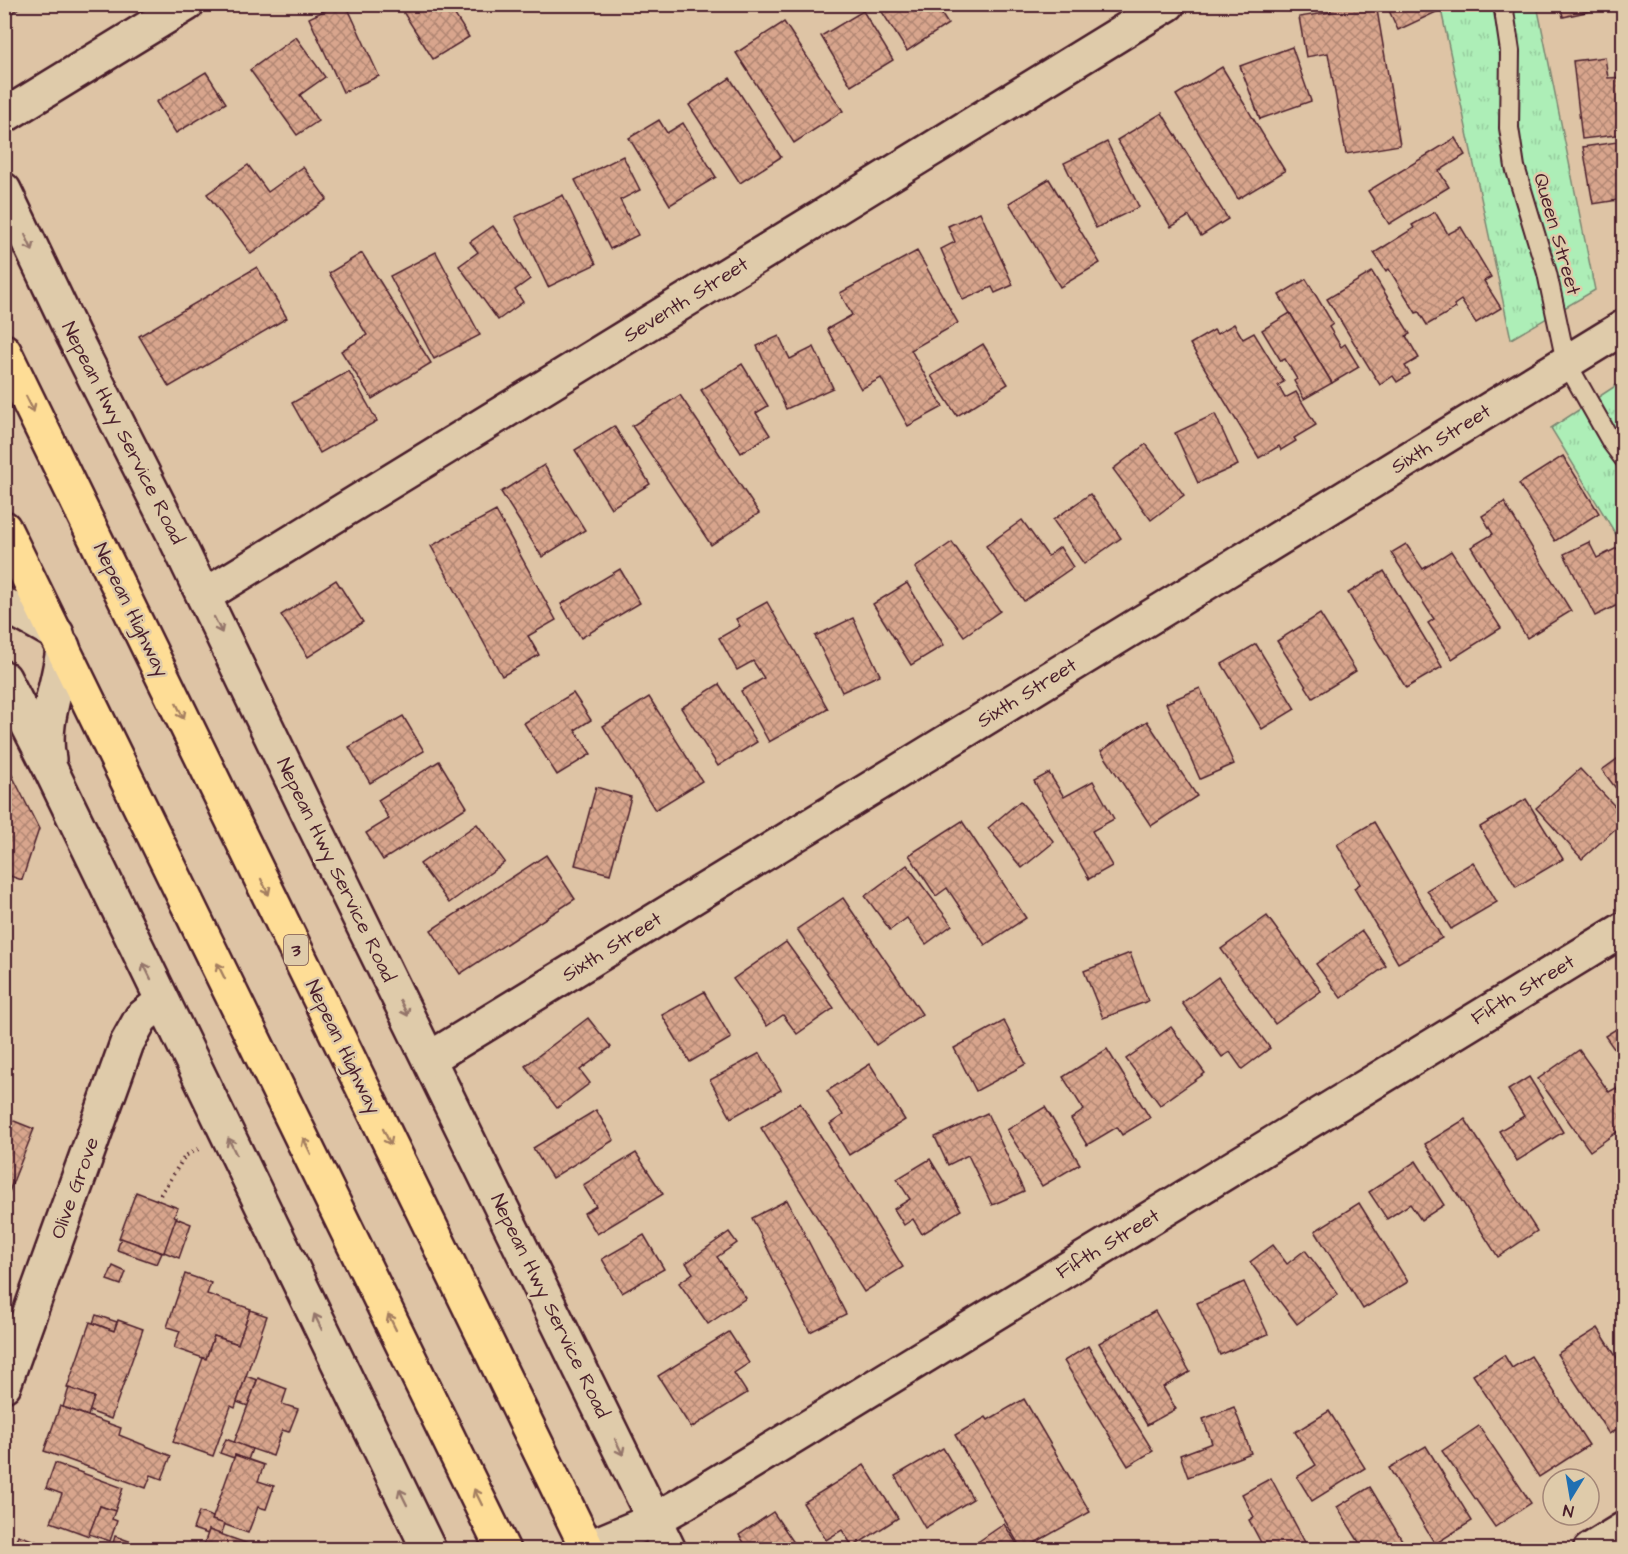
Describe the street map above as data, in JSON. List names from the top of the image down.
{
  "streets": {
    "highway": ["Nepean Highway", "3"],
    "street": [
      "Seventh Street",
      "Nepean Hwy Service Road",
      "Sixth Street",
      "Fifth Street",
      "Olive Grove"
    ],
    "lane": ["Queen Street"]
  },
  "crossings": [
    ["Queen Street", "Sixth Street"],
    ["Seventh Street", "Nepean Hwy Service Road"],
    ["Nepean Hwy Service Road", "Sixth Street"],
    ["Nepean Hwy Service Road", "Fifth Street"],
    ["Nepean Highway", "Fifth Street"]
  ],
  "north": "bottom"
}
